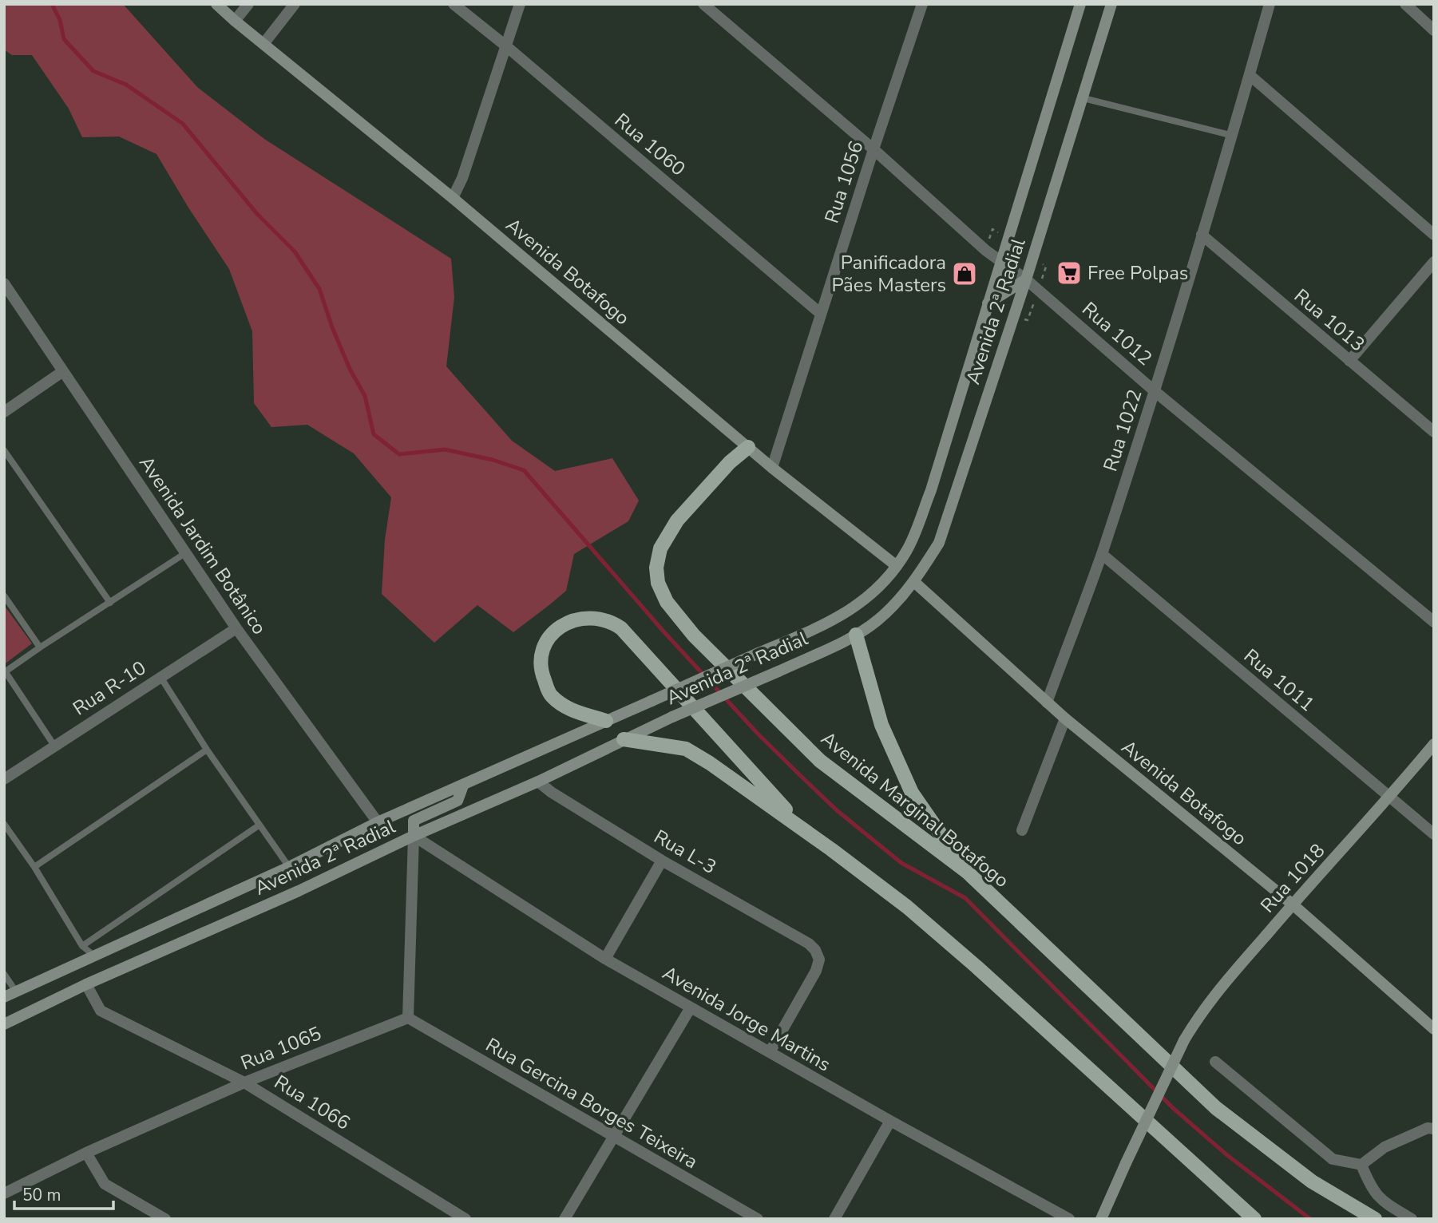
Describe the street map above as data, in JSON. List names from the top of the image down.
{
  "streets": {
    "main road": [
      "Avenida Botafogo",
      "Avenida 2ª Radial",
      "Avenida Marginal Botafogo",
      "Rua 1018"
    ],
    "street": [
      "Rua 1060",
      "Rua 1056",
      "Rua 1013",
      "Rua 1012",
      "Rua 1022",
      "Avenida Jardim Botânico",
      "Rua 1011",
      "Rua R-10",
      "Rua L-3",
      "Avenida Jorge Martins",
      "Rua 1065",
      "Rua 1066",
      "Rua Gercina Borges Teixeira"
    ]
  },
  "crossings": [
    ["Rua 1060", "Rua 1056"],
    ["Rua 1056", "Avenida Botafogo"],
    ["Rua 1056", "Rua 1012"],
    ["Avenida Botafogo", "Avenida 2ª Radial"],
    ["Avenida Botafogo", "Rua 1022"],
    ["Avenida Botafogo", "Avenida Marginal Botafogo"],
    ["Avenida Botafogo", "Rua 1018"],
    ["Avenida 2ª Radial", "Rua 1012"],
    ["Avenida 2ª Radial", "Avenida Jardim Botânico"],
    ["Avenida 2ª Radial", "Rua L-3"],
    ["Avenida 2ª Radial", "Avenida Jorge Martins"],
    ["Avenida 2ª Radial", "Rua 1066"],
    ["Rua 1013", "Rua 1022"],
    ["Rua 1012", "Rua 1022"],
    ["Rua 1022", "Rua 1011"],
    ["Avenida Jardim Botânico", "Rua R-10"],
    ["Rua 1011", "Rua 1018"],
    ["Rua L-3", "Avenida Jorge Martins"],
    ["Rua 1065", "Rua 1066"],
    ["Rua 1065", "Rua Gercina Borges Teixeira"]
  ],
  "places": {
    "supermarket": ["Free Polpas"],
    "shop": ["Panificadora Pães Masters"]
  },
  "scale_bar": "50 m"
}
